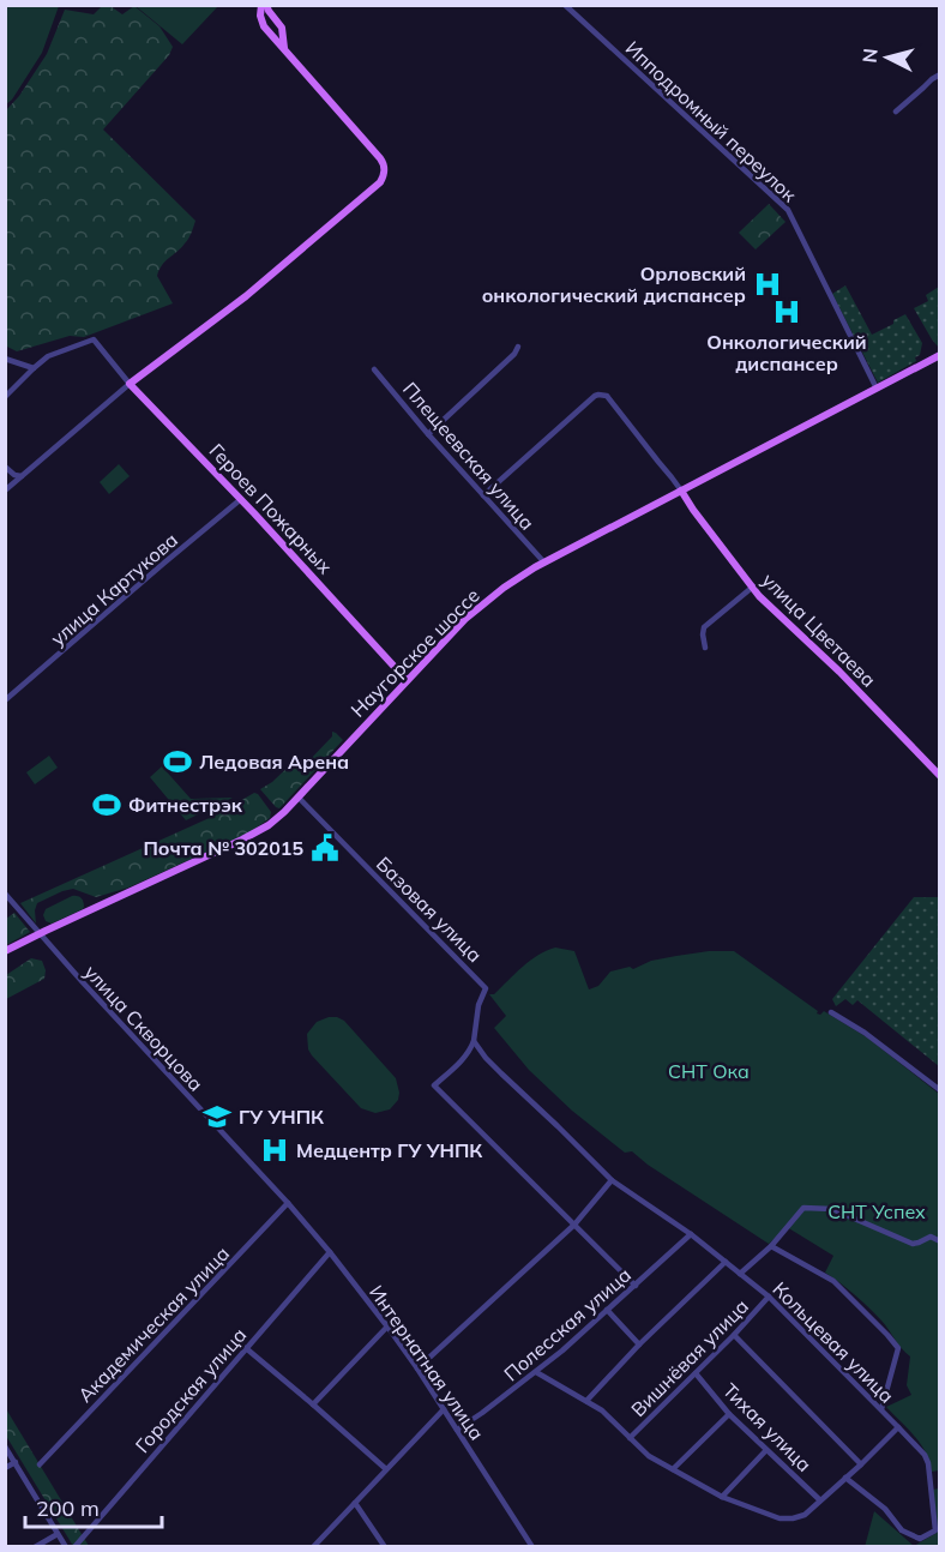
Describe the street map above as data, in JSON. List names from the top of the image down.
{
  "streets": {
    "main road": ["Героев Пожарных", "улица Цветаева", "Наугорское шоссе"],
    "street": [
      "Ипподромный переулок",
      "Плещеевская улица",
      "улица Картукова",
      "Базовая улица",
      "улица Скворцова",
      "Академическая улица",
      "Полесская улица",
      "Кольцевая улица",
      "Вишнёвая улица",
      "Интернатная улица",
      "Городская улица",
      "Тихая улица"
    ]
  },
  "crossings": [
    ["Ипподромный переулок", "Наугорское шоссе"],
    ["Плещеевская улица", "улица Цветаева"],
    ["Плещеевская улица", "Наугорское шоссе"],
    ["Героев Пожарных", "улица Картукова"],
    ["Героев Пожарных", "Наугорское шоссе"],
    ["улица Цветаева", "Наугорское шоссе"],
    ["Наугорское шоссе", "Базовая улица"],
    ["Наугорское шоссе", "улица Скворцова"],
    ["Базовая улица", "Кольцевая улица"],
    ["улица Скворцова", "Академическая улица"],
    ["улица Скворцова", "Интернатная улица"],
    ["Академическая улица", "Интернатная улица"],
    ["Полесская улица", "Кольцевая улица"],
    ["Полесская улица", "Интернатная улица"],
    ["Кольцевая улица", "Вишнёвая улица"],
    ["Кольцевая улица", "Тихая улица"],
    ["Вишнёвая улица", "Тихая улица"],
    ["Интернатная улица", "Городская улица"]
  ],
  "parks": ["СНТ Ока", "СНТ Успех"],
  "places": {
    "hospital": ["Орловский онкологический диспансер", "Онкологический диспансер", "Медцентр ГУ УНПК"],
    "sports": ["Ледовая Арена", "Фитнестрэк"],
    "public building": ["Почта № 302015"],
    "school or university": ["ГУ УНПК"]
  },
  "scale_bar": "200 m",
  "north": "left"
}
